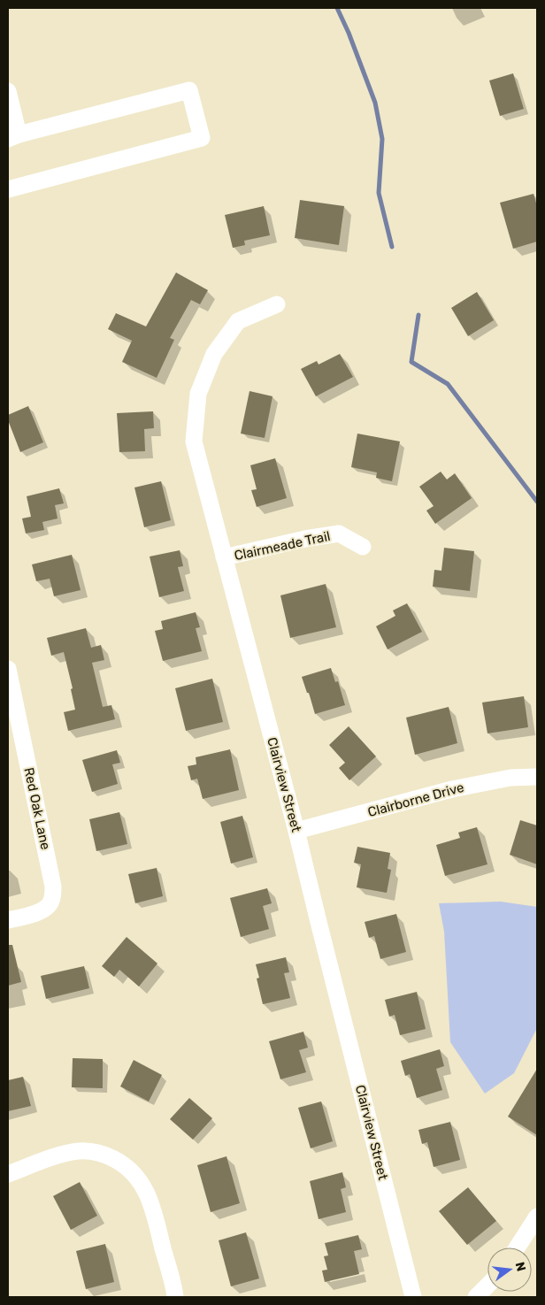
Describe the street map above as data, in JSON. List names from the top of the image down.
{
  "streets": {
    "street": [
      "Clairmeade Trail",
      "Clairview Street",
      "Clairborne Drive",
      "Red Oak Lane"
    ]
  },
  "crossings": [
    ["Clairmeade Trail", "Clairview Street"],
    ["Clairview Street", "Clairborne Drive"]
  ],
  "north": "right"
}
